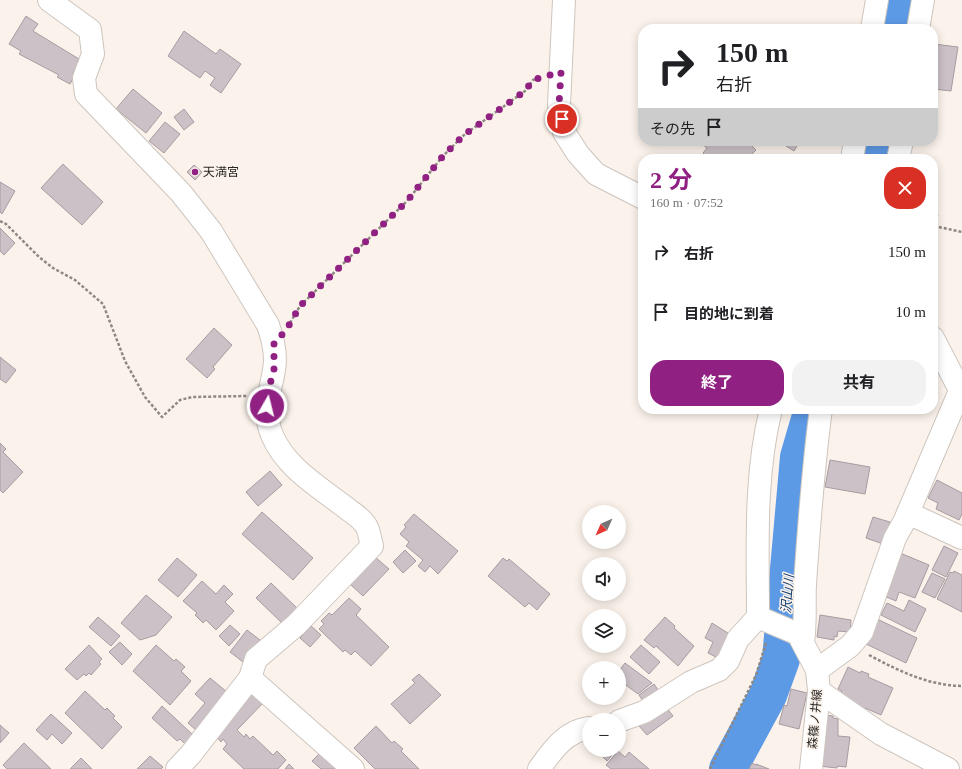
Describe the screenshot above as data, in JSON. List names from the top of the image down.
{
  "streets": {
    "street": ["森篠ノ井線"]
  },
  "water": ["沢山川"],
  "places": ["天満宮"],
  "north": "bottom left",
  "page": {
    "turn": ["150 m", "右折"],
    "then": "その先",
    "heading": ["2 分", "160 m · 07:52"],
    "list": [
      {
        "name": "右折",
        "value": "150 m"
      },
      {
        "name": "目的地に到着",
        "value": "10 m"
      }
    ],
    "buttons": ["終了", "共有"],
    "map_buttons": ["+", "−"]
  }
}
